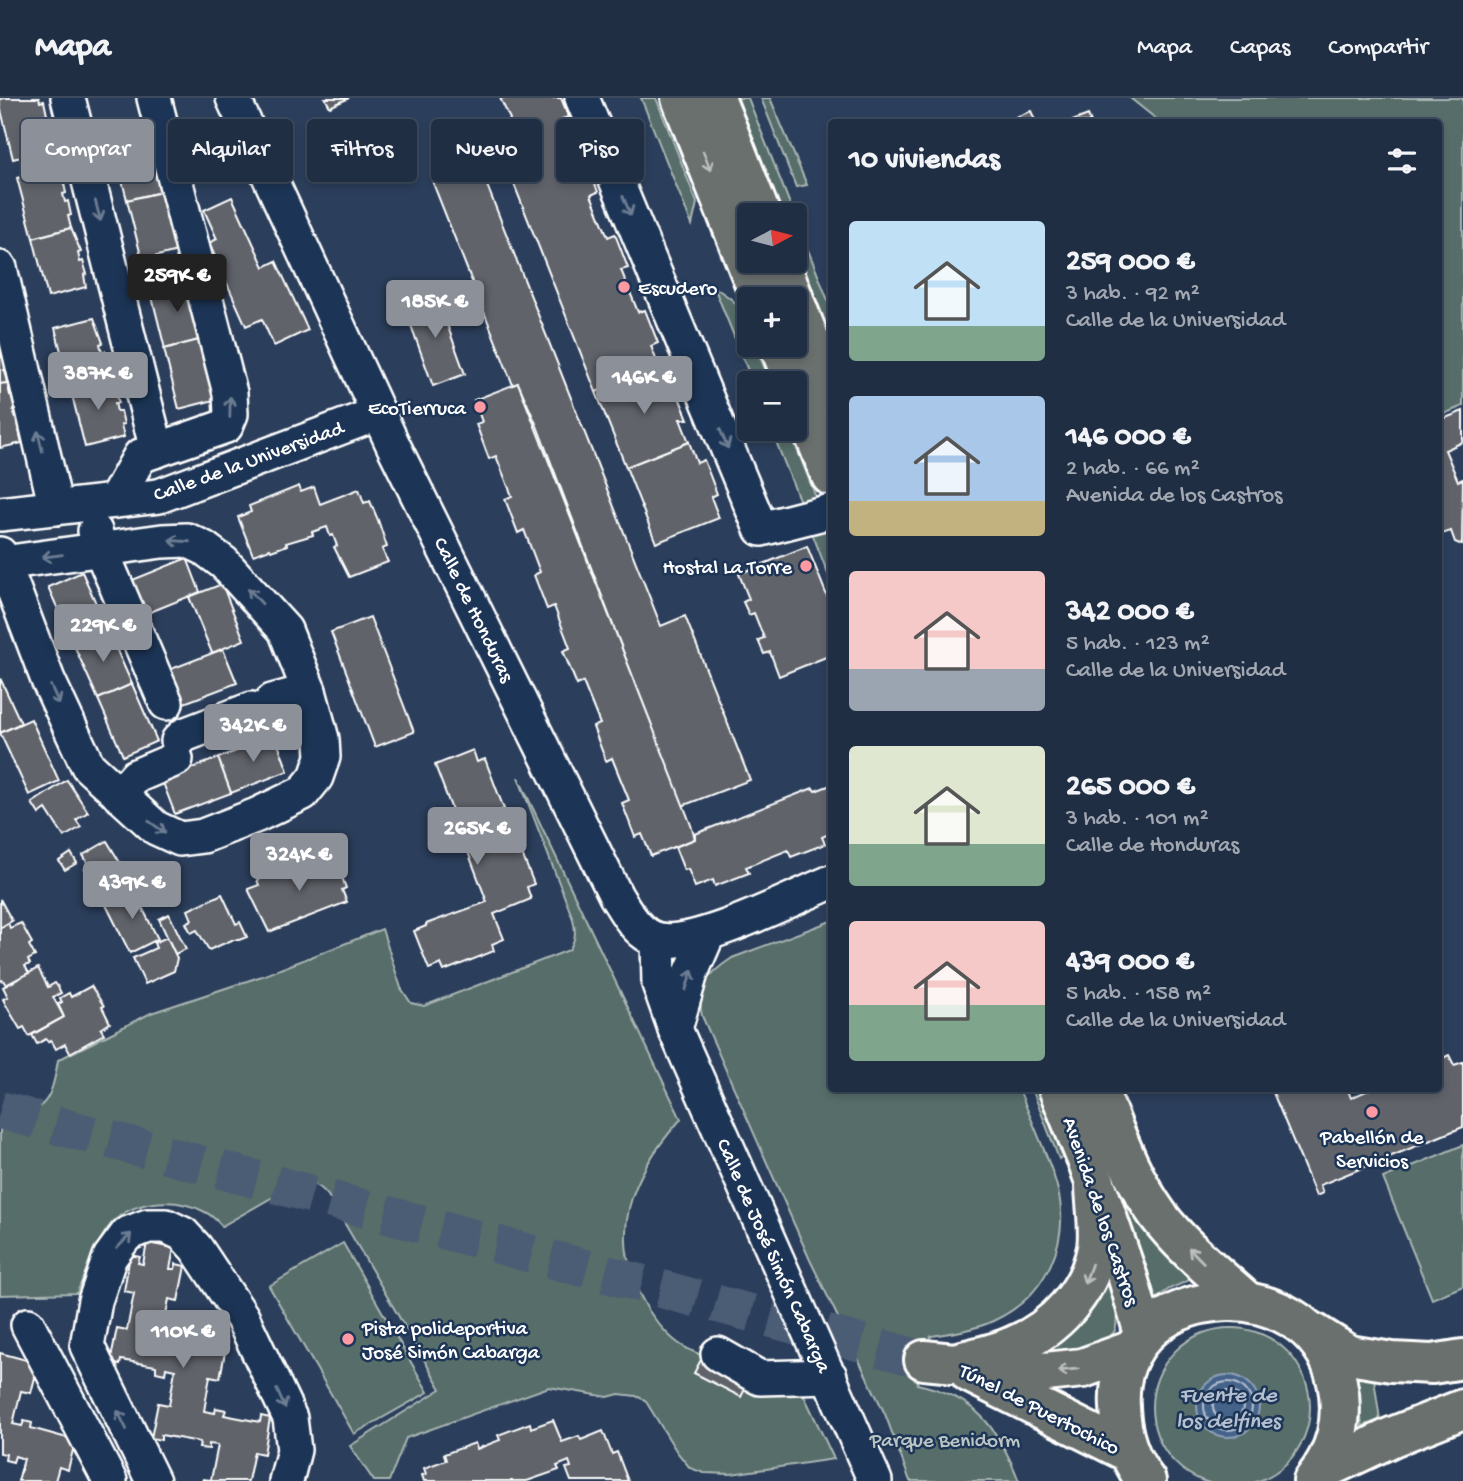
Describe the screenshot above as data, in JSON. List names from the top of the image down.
{
  "streets": {
    "main road": ["Avenida de los Castros", "Túnel de Puertochico"],
    "street": ["Calle de la Universidad", "Calle de Honduras", "Calle de José Simón Cabarga"]
  },
  "crossings": [
    ["Calle de la Universidad", "Calle de Honduras"],
    ["Calle de Honduras", "Calle de José Simón Cabarga"],
    ["Avenida de los Castros", "Túnel de Puertochico"]
  ],
  "one_way": ["Túnel de Puertochico"],
  "water": ["Fuente de los delfines"],
  "parks": ["Parque Benidorm"],
  "places": [
    "Escudero",
    "EcoTierruca",
    "Hostal La Torre",
    "Pabellón de Servicios",
    "Pista polideportiva José Simón Cabarga"
  ],
  "north": "right",
  "page": {
    "header": "Mapa",
    "nav": ["Mapa", "Capas", "Compartir"],
    "chip": [
      "Comprar",
      "Alquilar",
      "Filtros",
      "Nuevo",
      "Piso"
    ],
    "heading": "10 viviendas",
    "map_buttons": ["+", "−"],
    "list": [
      {
        "name": "259 000 €",
        "note": "3 hab. · 92 m² · Calle de la Universidad"
      },
      {
        "name": "146 000 €",
        "note": "2 hab. · 66 m² · Avenida de los Castros"
      },
      {
        "name": "342 000 €",
        "note": "5 hab. · 123 m² · Calle de la Universidad"
      },
      {
        "name": "265 000 €",
        "note": "3 hab. · 101 m² · Calle de Honduras"
      },
      {
        "name": "439 000 €",
        "note": "5 hab. · 158 m² · Calle de la Universidad"
      }
    ],
    "price": [
      "259K €",
      "185K €",
      "387K €",
      "146K €",
      "229K €",
      "342K €",
      "265K €",
      "324K €",
      "439K €",
      "110K €"
    ]
  }
}
